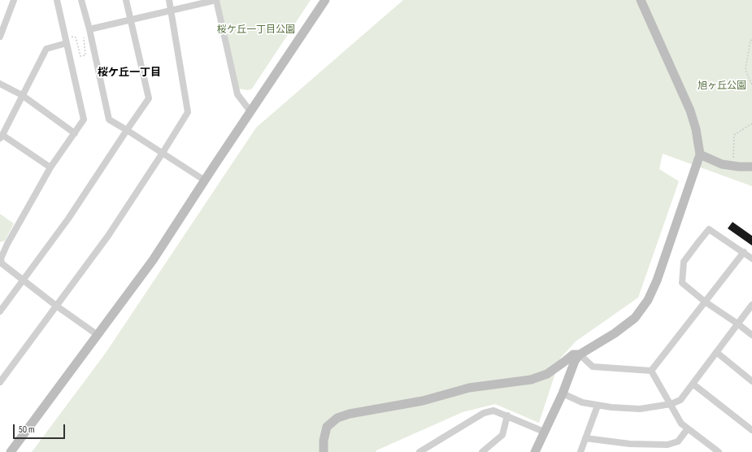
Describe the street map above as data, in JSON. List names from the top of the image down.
{
  "districts": ["桜ケ丘一丁目"],
  "parks": ["桜ケ丘一丁目公園", "旭ヶ丘公園"],
  "scale_bar": "50 m"
}
